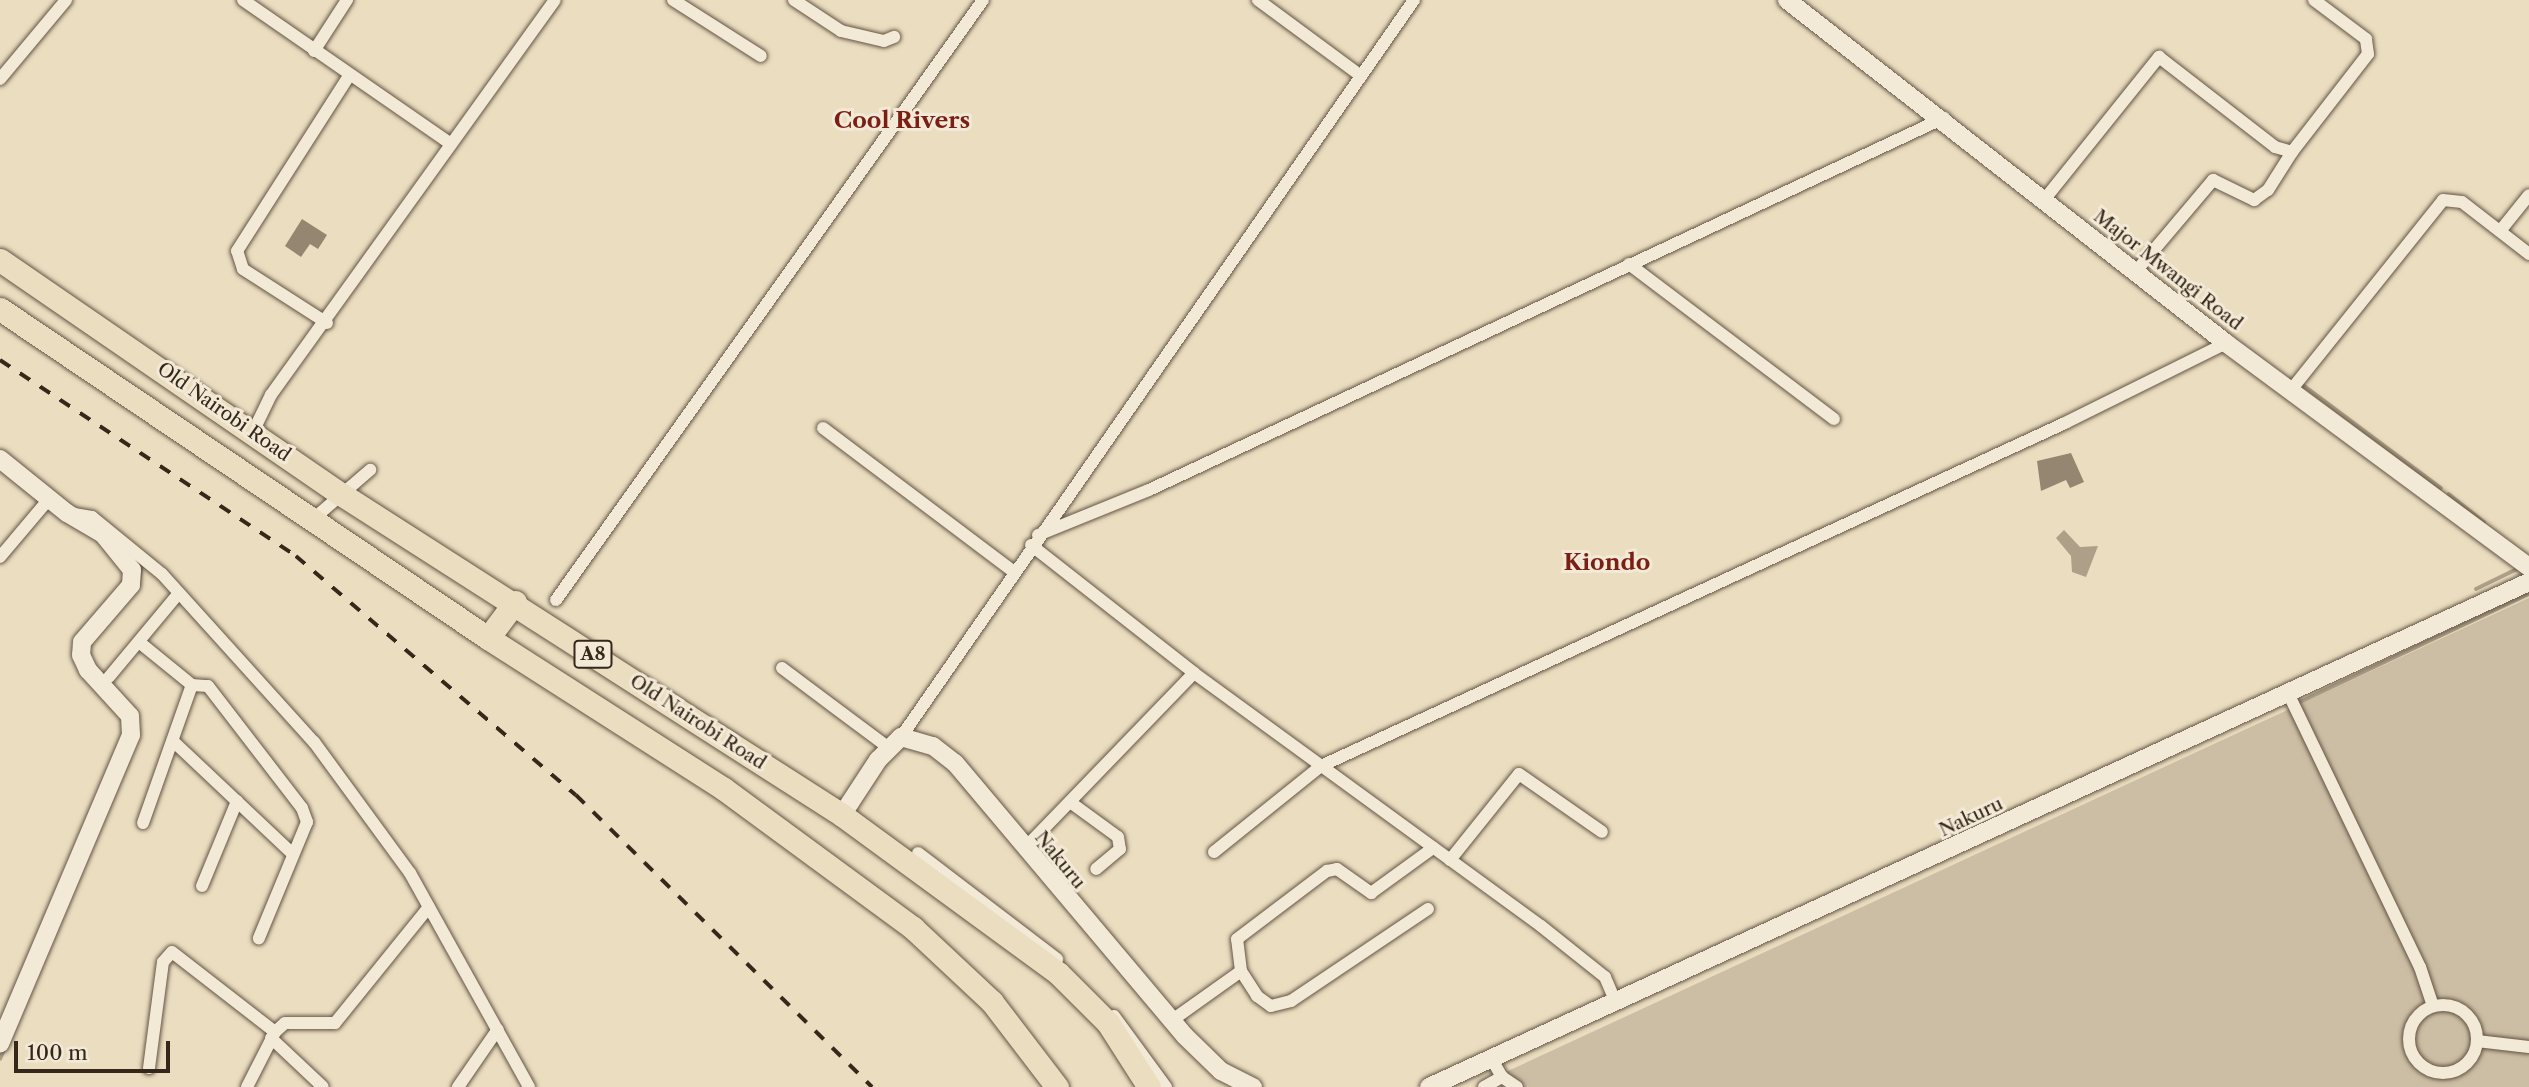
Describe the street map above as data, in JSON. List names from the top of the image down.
{
  "streets": {
    "highway": ["Old Nairobi Road", "A8"],
    "main road": ["Major Mwangi Road", "Nakuru"]
  },
  "districts": ["Cool Rivers", "Kiondo"],
  "scale_bar": "100 m"
}
